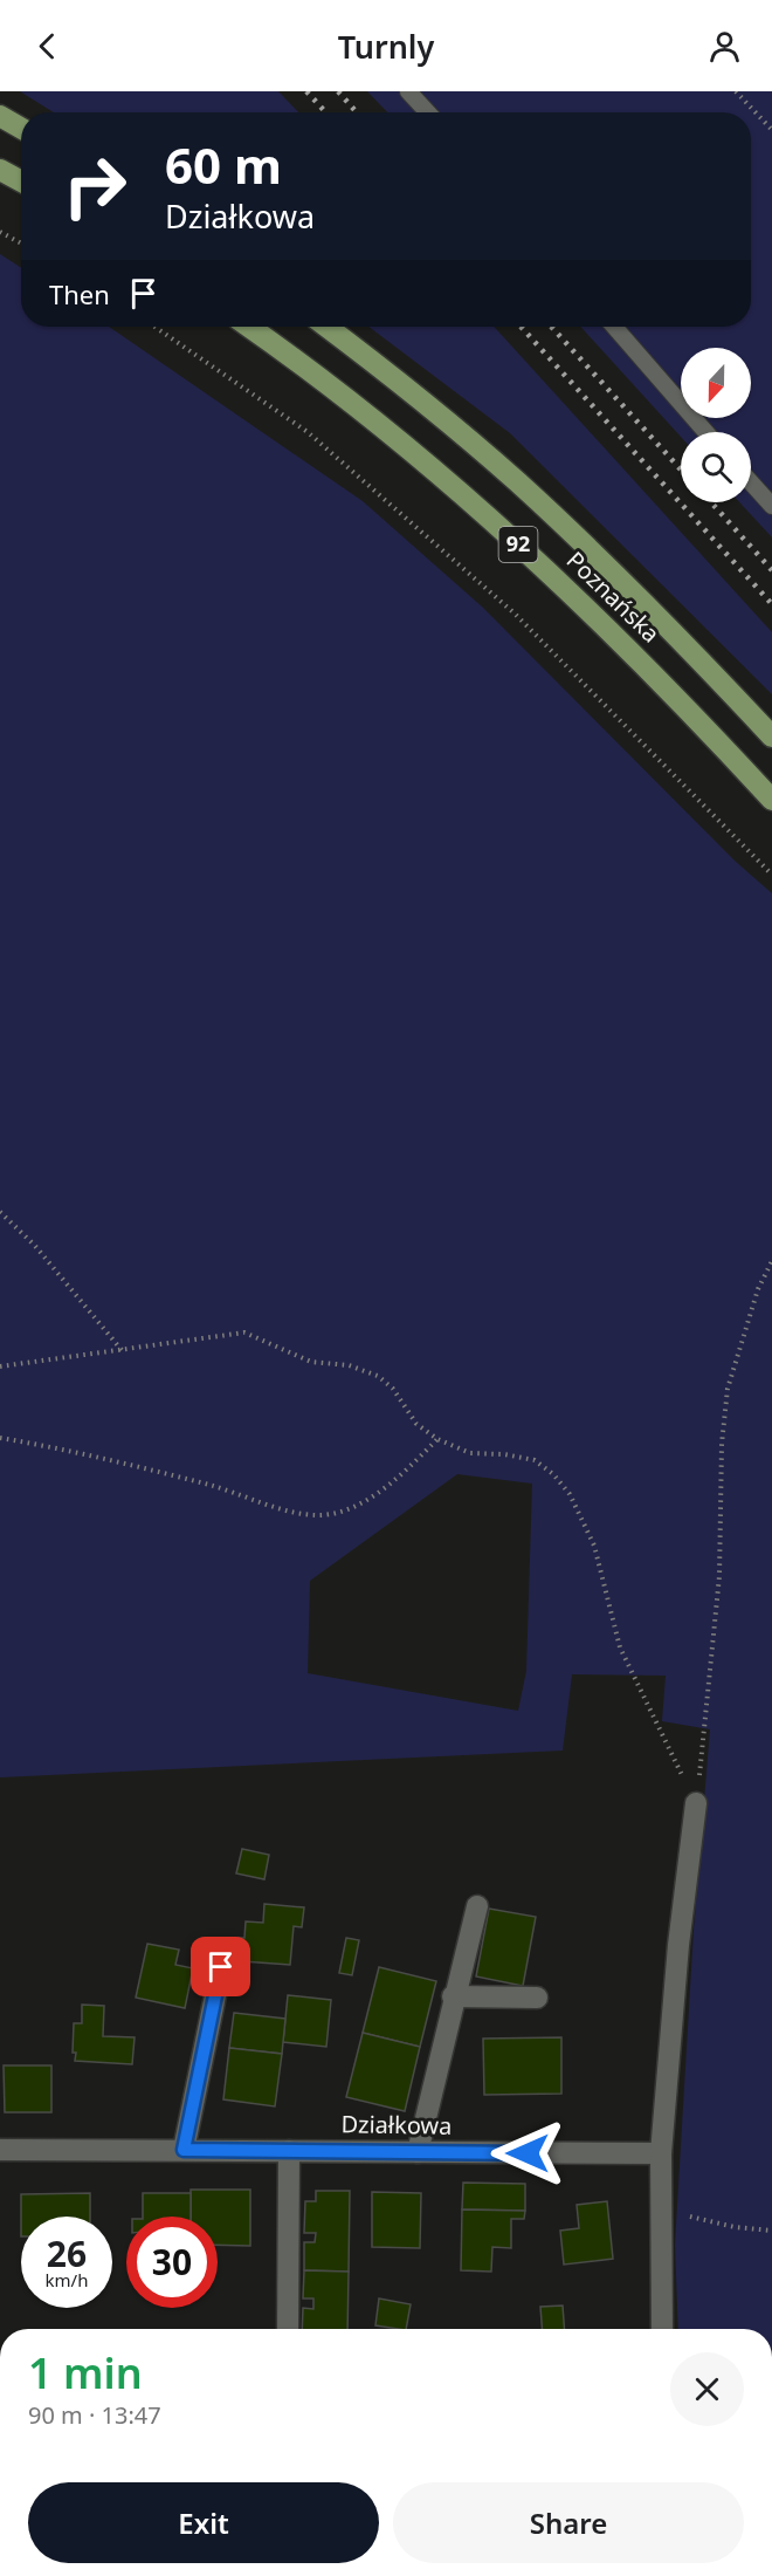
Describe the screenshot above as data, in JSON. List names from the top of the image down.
{
  "streets": {
    "main road": ["92", "Poznańska"],
    "street": ["Działkowa"]
  },
  "north": "bottom",
  "page": {
    "header": "Turnly",
    "turn": ["60 m", "Działkowa"],
    "then": "Then",
    "speed": "26 km/h",
    "limit": "30",
    "heading": ["1 min", "90 m · 13:47"],
    "buttons": ["Exit", "Share"]
  }
}
